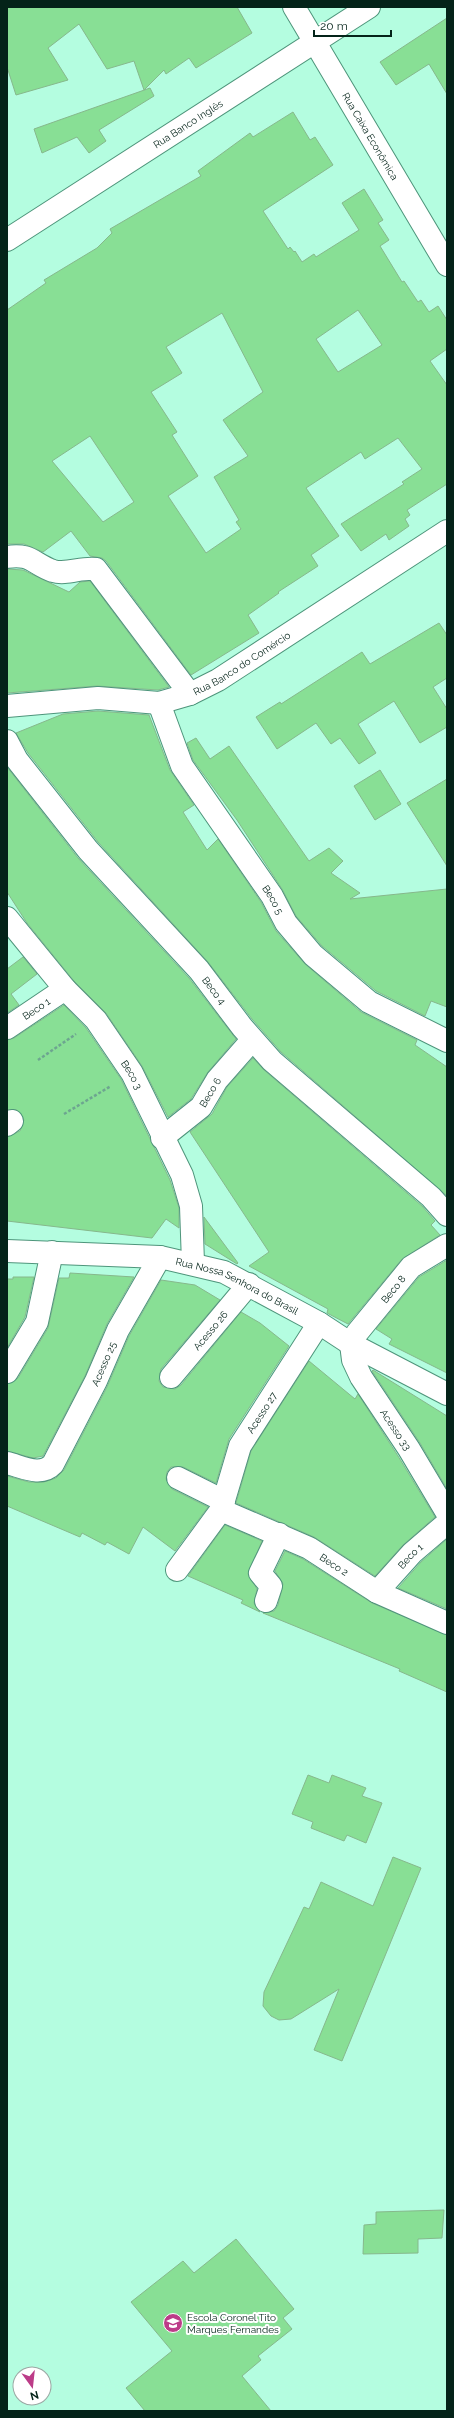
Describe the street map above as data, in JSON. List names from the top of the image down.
{
  "streets": {
    "street": [
      "Rua Banco Inglês",
      "Rua Caixa Econômica",
      "Rua Banco do Comércio",
      "Beco 5",
      "Beco 4",
      "Beco 1",
      "Beco 3",
      "Beco 6",
      "Rua Nossa Senhora do Brasil",
      "Beco 8",
      "Acesso 26",
      "Acesso 25",
      "Acesso 27",
      "Acesso 33",
      "Beco 2"
    ]
  },
  "crossings": [
    ["Rua Banco Inglês", "Rua Caixa Econômica"],
    ["Rua Banco do Comércio", "Beco 5"],
    ["Beco 4", "Beco 6"],
    ["Beco 1", "Beco 3"],
    ["Beco 1", "Beco 2"],
    ["Beco 3", "Beco 6"],
    ["Beco 3", "Rua Nossa Senhora do Brasil"],
    ["Rua Nossa Senhora do Brasil", "Beco 8"],
    ["Rua Nossa Senhora do Brasil", "Acesso 26"],
    ["Rua Nossa Senhora do Brasil", "Acesso 25"],
    ["Rua Nossa Senhora do Brasil", "Acesso 27"],
    ["Rua Nossa Senhora do Brasil", "Acesso 33"],
    ["Beco 8", "Acesso 33"],
    ["Acesso 27", "Beco 2"]
  ],
  "places": {
    "school or university": ["Escola Coronel Tito Marques Fernandes"]
  },
  "scale_bar": "20 m",
  "north": "bottom"
}
